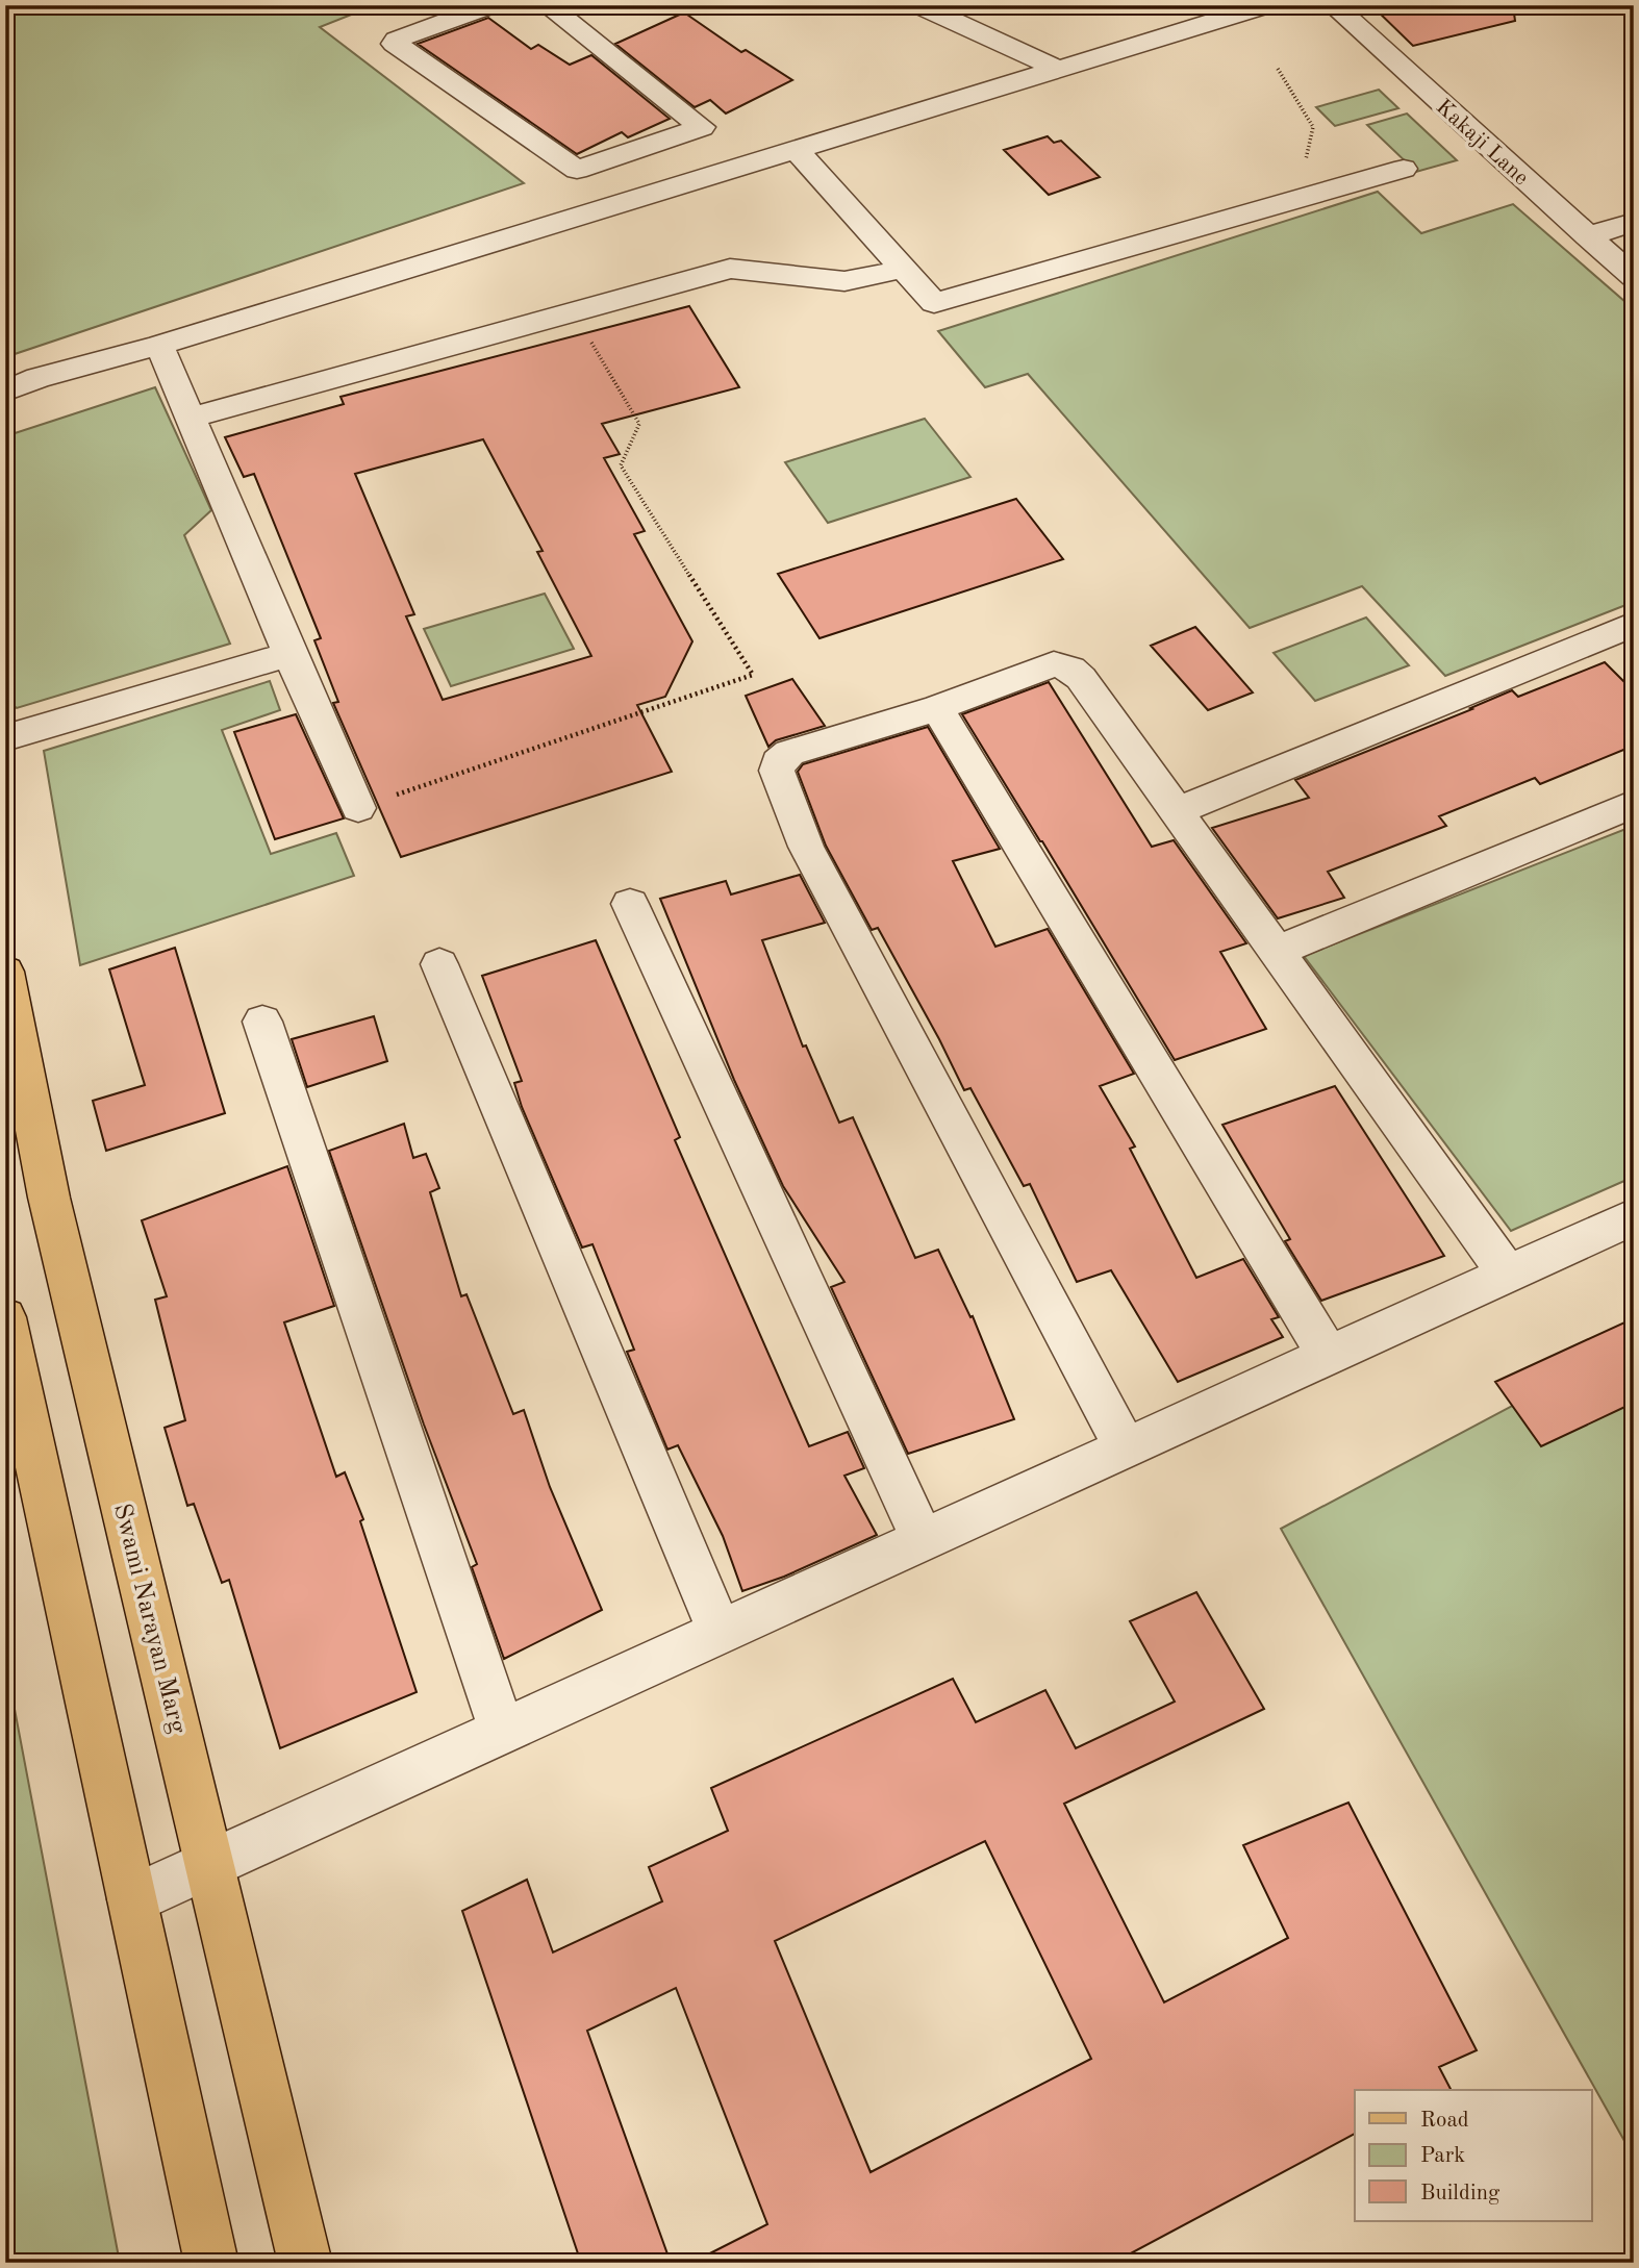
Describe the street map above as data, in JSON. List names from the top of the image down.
{
  "streets": {
    "main road": ["Swami Narayan Marg"],
    "street": ["Kakaji Lane"]
  },
  "legend": ["Road", "Park", "Building"]
}
